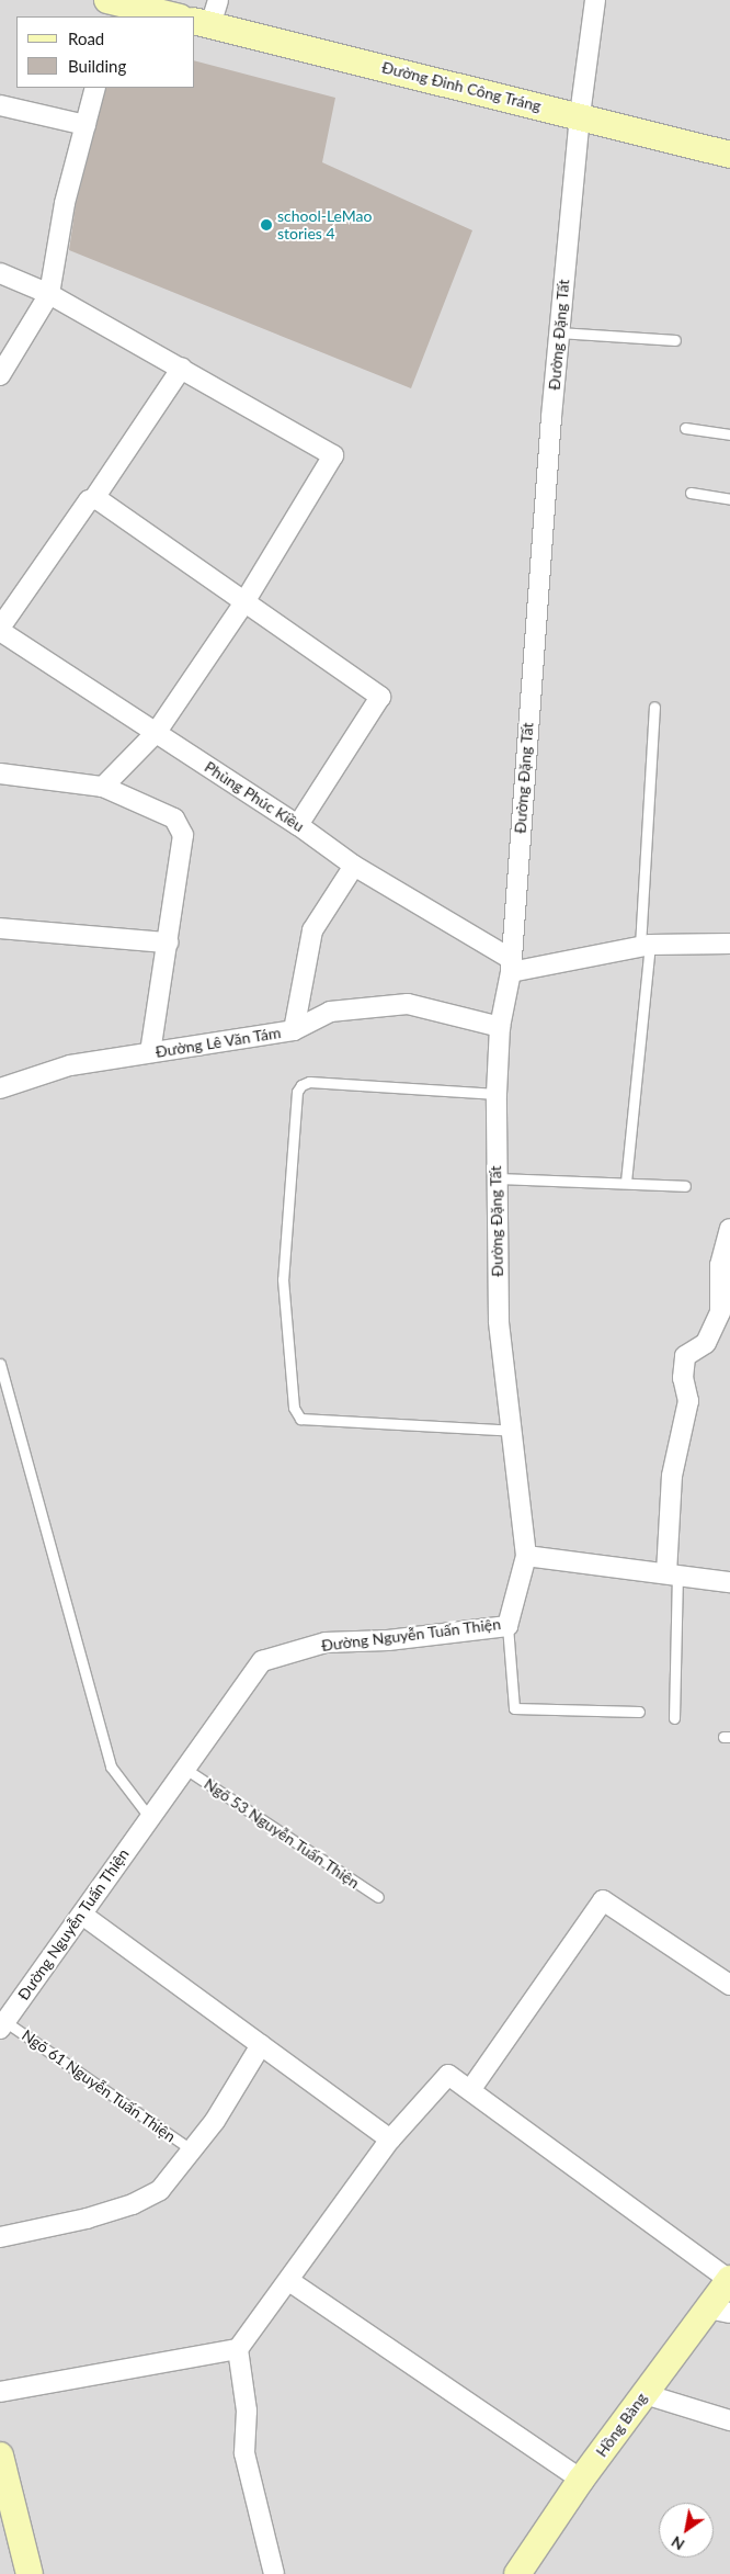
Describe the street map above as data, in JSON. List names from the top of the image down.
{
  "streets": {
    "street": [
      "Đường Đinh Công Tráng",
      "Đường Đặng Tất",
      "Phùng Phúc Kiều",
      "Đường Lê Văn Tám",
      "Đường Nguyễn Tuấn Thiện",
      "Hồng Bàng"
    ],
    "lane": ["Ngõ 53 Nguyễn Tuấn Thiện", "Ngõ 61 Nguyễn Tuấn Thiện"]
  },
  "crossings": [
    ["Đường Đinh Công Tráng", "Đường Đặng Tất"],
    ["Đường Đặng Tất", "Phùng Phúc Kiều"],
    ["Đường Đặng Tất", "Đường Lê Văn Tám"],
    ["Đường Đặng Tất", "Đường Nguyễn Tuấn Thiện"],
    ["Đường Nguyễn Tuấn Thiện", "Ngõ 53 Nguyễn Tuấn Thiện"],
    ["Đường Nguyễn Tuấn Thiện", "Ngõ 61 Nguyễn Tuấn Thiện"]
  ],
  "places": ["school-LeMao stories 4"],
  "legend": ["Road", "Building"],
  "north": "bottom left"
}
